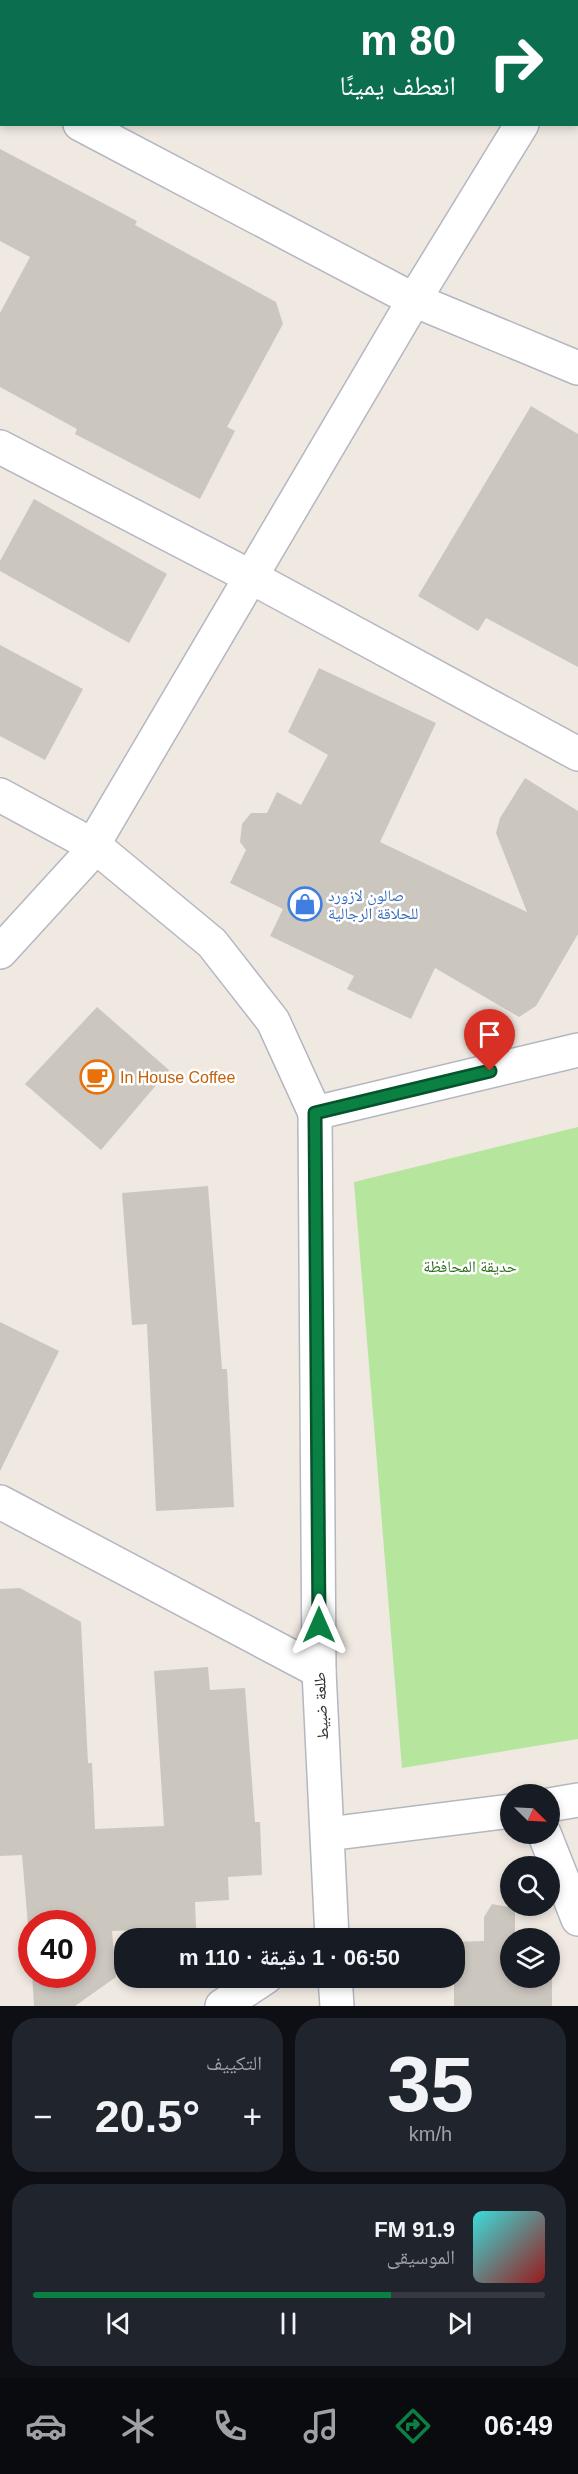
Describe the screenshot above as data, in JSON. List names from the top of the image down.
{
  "streets": {
    "street": ["طلعة ضبيط"]
  },
  "parks": ["حديقة المحافظة"],
  "places": {
    "shop": ["صالون لازورد للحلاقة الرجالية"],
    "cafe": ["In House Coffee"]
  },
  "north": "bottom right",
  "page": {
    "turn": ["80 m", "انعطف يمينًا"],
    "limit": "40",
    "trip": "06:50 · 1 دقيقة · 110 m",
    "tile": [
      ["35", "km/h"],
      "التكييف"
    ],
    "heat": ["−", "20.5°", "+"],
    "song": ["91.9 FM", "الموسيقى"],
    "tabs": "06:49"
  }
}
